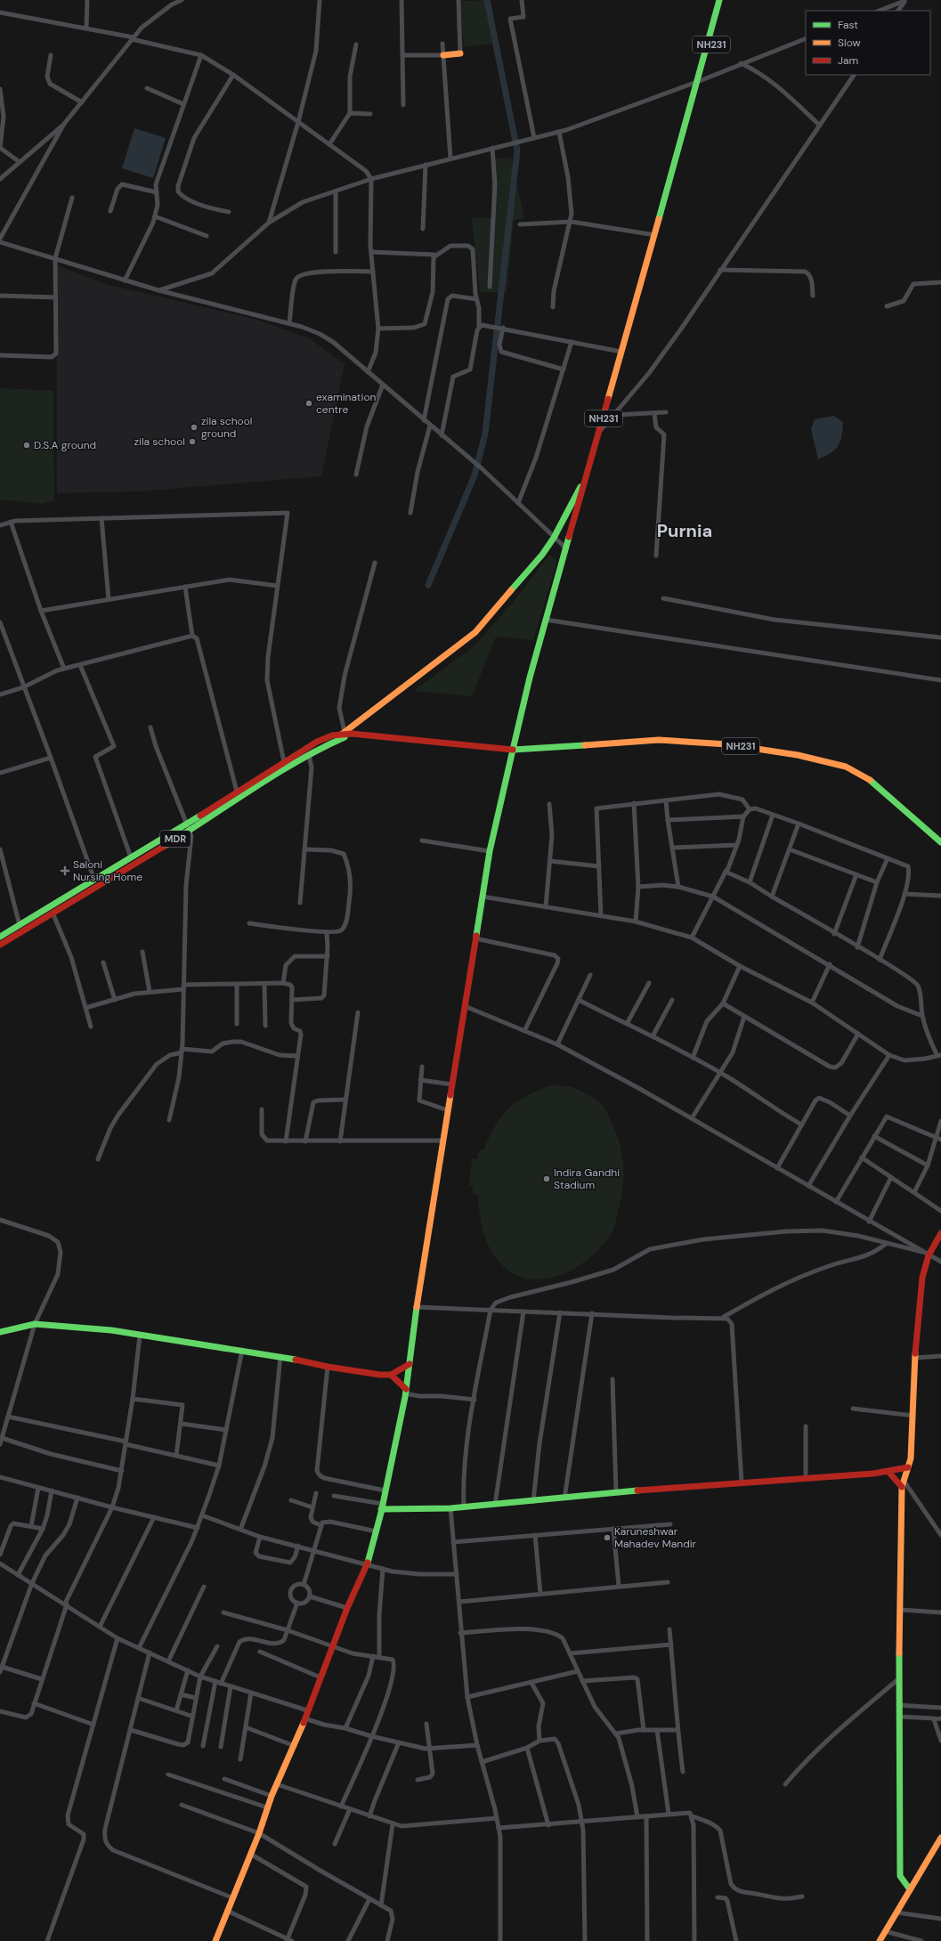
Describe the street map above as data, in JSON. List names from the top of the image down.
{
  "streets": {
    "main road": ["NH231", "MDR"]
  },
  "crossings": [
    ["NH231", "MDR"]
  ],
  "districts": ["Purnia"],
  "places": {
    "other": [
      "examination centre",
      "zila school ground",
      "zila school",
      "D.S.A ground",
      "Indira Gandhi Stadium",
      "Karuneshwar Mahadev Mandir"
    ],
    "health": ["Saloni Nursing Home"]
  },
  "legend": ["Fast", "Slow", "Jam"]
}
